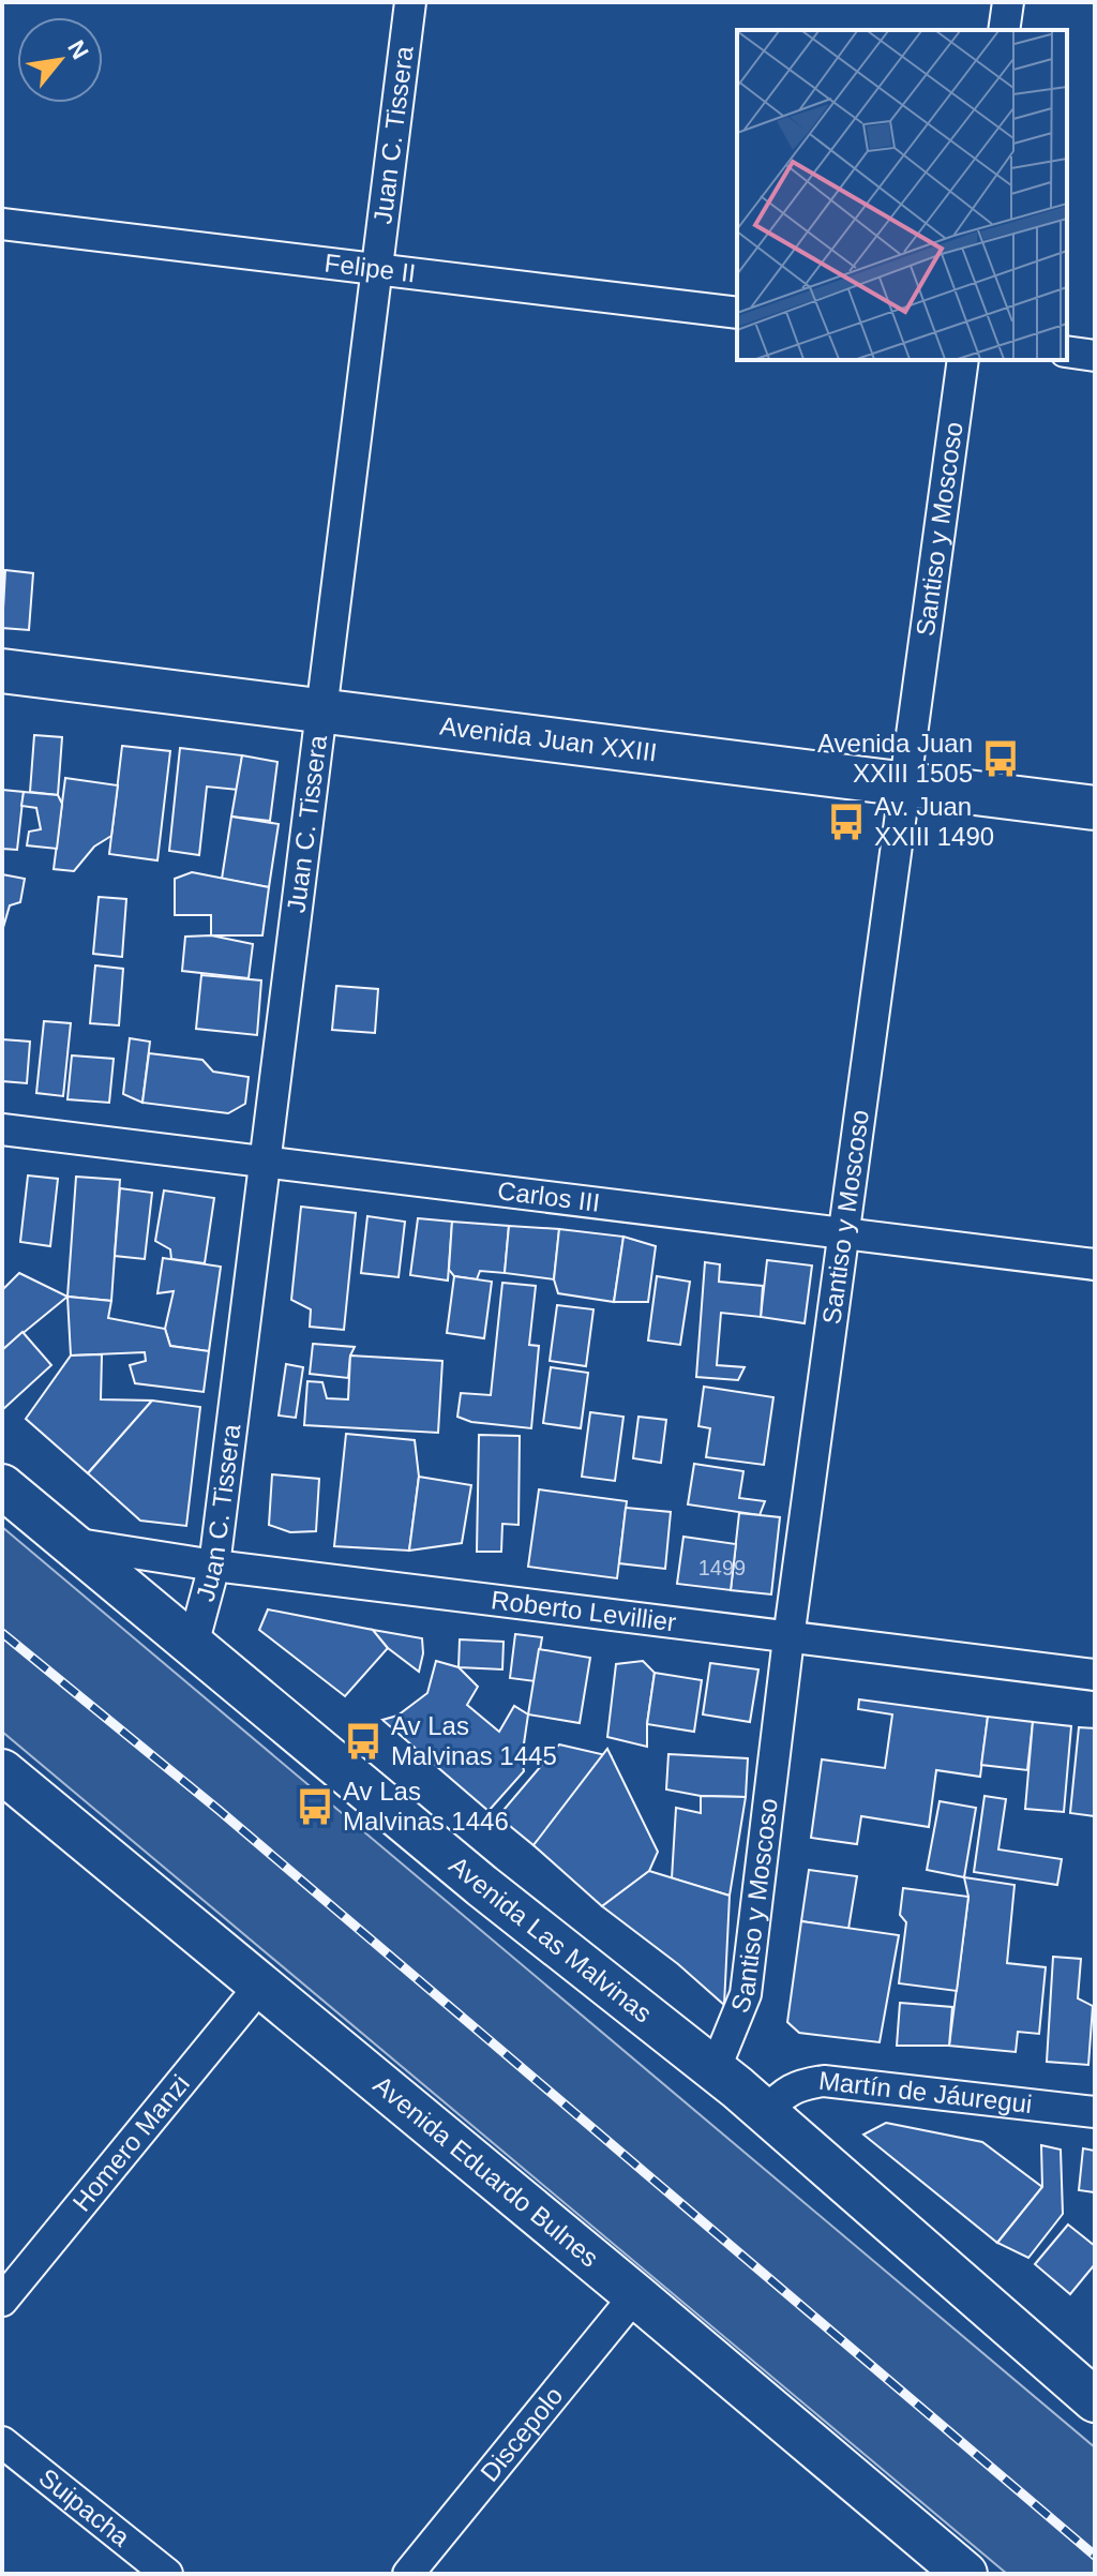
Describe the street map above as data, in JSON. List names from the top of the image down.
{
  "streets": {
    "main road": ["Avenida Juan XXIII", "Avenida Las Malvinas", "Avenida Eduardo Bulnes"],
    "street": [
      "Juan C. Tissera",
      "Felipe II",
      "Santiso y Moscoso",
      "Carlos III",
      "Roberto Levillier",
      "Martín de Jáuregui",
      "Homero Manzi",
      "Discepolo",
      "Suipacha"
    ]
  },
  "crossings": [
    ["Juan C. Tissera", "Felipe II"],
    ["Juan C. Tissera", "Avenida Juan XXIII"],
    ["Juan C. Tissera", "Carlos III"],
    ["Juan C. Tissera", "Roberto Levillier"],
    ["Juan C. Tissera", "Avenida Las Malvinas"],
    ["Santiso y Moscoso", "Avenida Juan XXIII"],
    ["Santiso y Moscoso", "Carlos III"],
    ["Santiso y Moscoso", "Roberto Levillier"],
    ["Santiso y Moscoso", "Avenida Las Malvinas"],
    ["Roberto Levillier", "Avenida Las Malvinas"],
    ["Avenida Las Malvinas", "Martín de Jáuregui"],
    ["Homero Manzi", "Avenida Eduardo Bulnes"],
    ["Avenida Eduardo Bulnes", "Discepolo"]
  ],
  "places": {
    "bus stop": [
      "Avenida Juan XXIII 1505",
      "Av. Juan XXIII 1490",
      "Av Las Malvinas 1445",
      "Av Las Malvinas 1446"
    ]
  },
  "house_numbers": ["1499"],
  "north": "top right"
}
